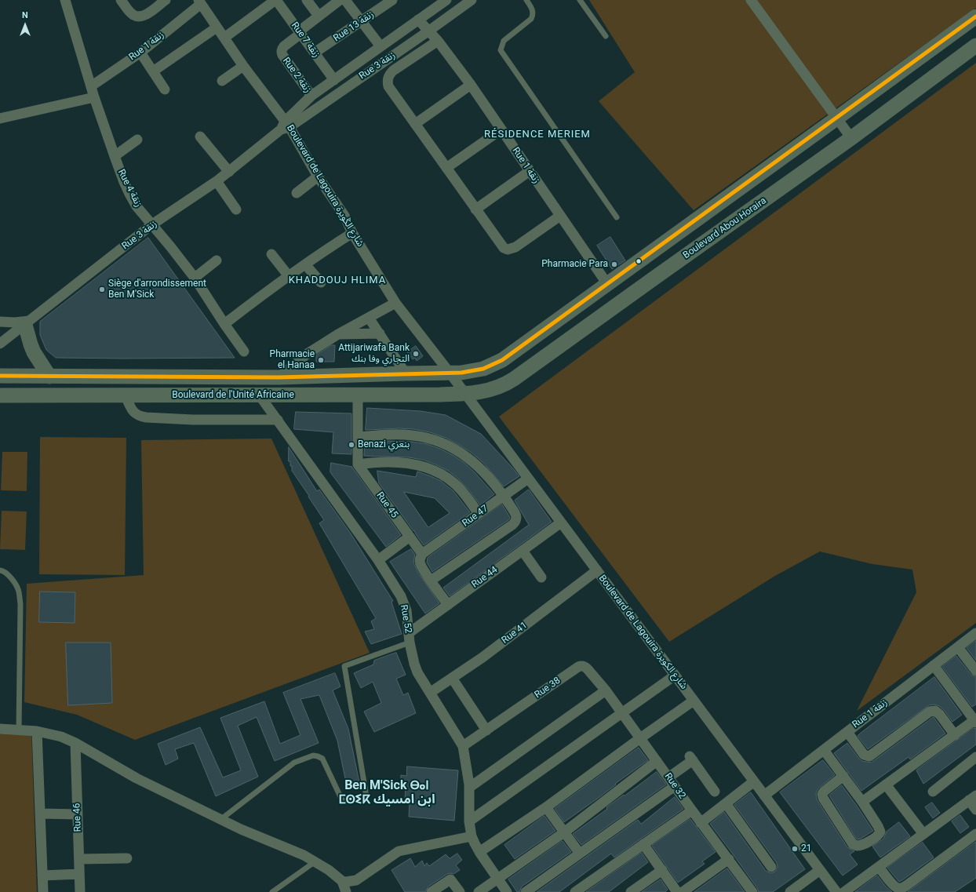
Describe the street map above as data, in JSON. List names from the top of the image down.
{
  "streets": {
    "main road": ["Boulevard Abou Horaira", "Boulevard de l'Unité Africaine"],
    "street": [
      "Rue 13 زنقة",
      "Rue 7 زنقة",
      "Rue 1 زنقة",
      "Rue 3 زنقة",
      "Rue 2 زنقة",
      "Boulevard de Lagouira شارع الڭويرة",
      "Rue 4 زنقة",
      "Rue 45",
      "Rue 47",
      "Rue 44",
      "Rue 52",
      "Boulevard de Lagouira شارع الكويرة",
      "Rue 41",
      "Rue 38",
      "Rue 32",
      "Rue 46"
    ]
  },
  "crossings": [
    ["Rue 13 زنقة", "Rue 7 زنقة"],
    ["Rue 7 زنقة", "Rue 3 زنقة"],
    ["Rue 7 زنقة", "Rue 2 زنقة"],
    ["Rue 1 زنقة", "Rue 3 زنقة"],
    ["Rue 1 زنقة", "Boulevard de Lagouira شارع الڭويرة"],
    ["Rue 1 زنقة", "Rue 4 زنقة"],
    ["Rue 1 زنقة", "Boulevard de Lagouira شارع الكويرة"],
    ["Rue 3 زنقة", "Rue 2 زنقة"],
    ["Rue 3 زنقة", "Boulevard de Lagouira شارع الڭويرة"],
    ["Rue 3 زنقة", "Rue 4 زنقة"],
    ["Boulevard de Lagouira شارع الڭويرة", "Boulevard de l'Unité Africaine"],
    ["Boulevard de Lagouira شارع الڭويرة", "Boulevard de Lagouira شارع الكويرة"],
    ["Boulevard Abou Horaira", "Boulevard de l'Unité Africaine"],
    ["Boulevard Abou Horaira", "Boulevard de Lagouira شارع الكويرة"],
    ["Boulevard de l'Unité Africaine", "Rue 52"],
    ["Boulevard de l'Unité Africaine", "Boulevard de Lagouira شارع الكويرة"],
    ["Rue 45", "Rue 47"],
    ["Rue 47", "Boulevard de Lagouira شارع الكويرة"],
    ["Rue 44", "Rue 52"],
    ["Rue 44", "Boulevard de Lagouira شارع الكويرة"],
    ["Rue 52", "Rue 41"],
    ["Rue 52", "Rue 38"],
    ["Boulevard de Lagouira شارع الكويرة", "Rue 41"],
    ["Rue 38", "Rue 32"]
  ],
  "districts": ["RÉSIDENCE MERIEM", "KHADDOUJ HLIMA", "Ben M'Sick ⴱⴰⵏ ⵎⵙⵉⴽ ابن امسيك"],
  "places": [
    "Pharmacie Para",
    "Siège d'arrondissement Ben M'Sick",
    "Attijariwafa Bank التجاري وفا بنك",
    "Pharmacie el Hanaa",
    "Benazi بنعزي",
    "21"
  ],
  "north": "top"
}
